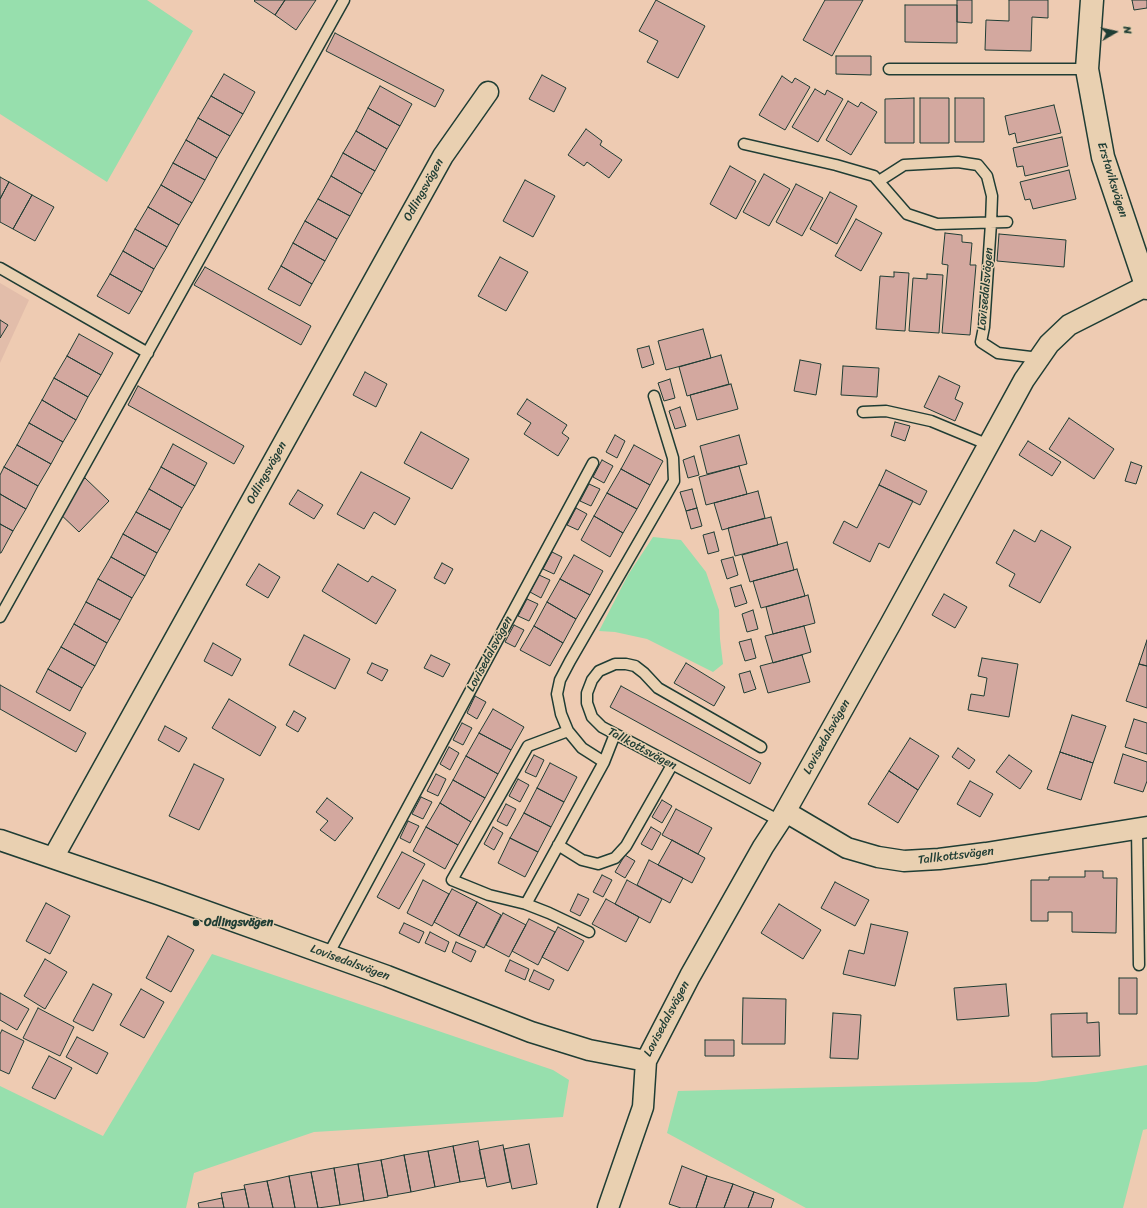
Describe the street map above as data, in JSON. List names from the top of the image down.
{
  "streets": {
    "street": [
      "Erstaviksvägen",
      "Odlingsvägen",
      "Lovisedalsvägen",
      "Tallkottsvägen"
    ]
  },
  "crossings": [
    ["Erstaviksvägen", "Lovisedalsvägen"],
    ["Odlingsvägen", "Lovisedalsvägen"],
    ["Lovisedalsvägen", "Tallkottsvägen"]
  ],
  "places": ["Odlingsvägen"],
  "north": "right"
}
